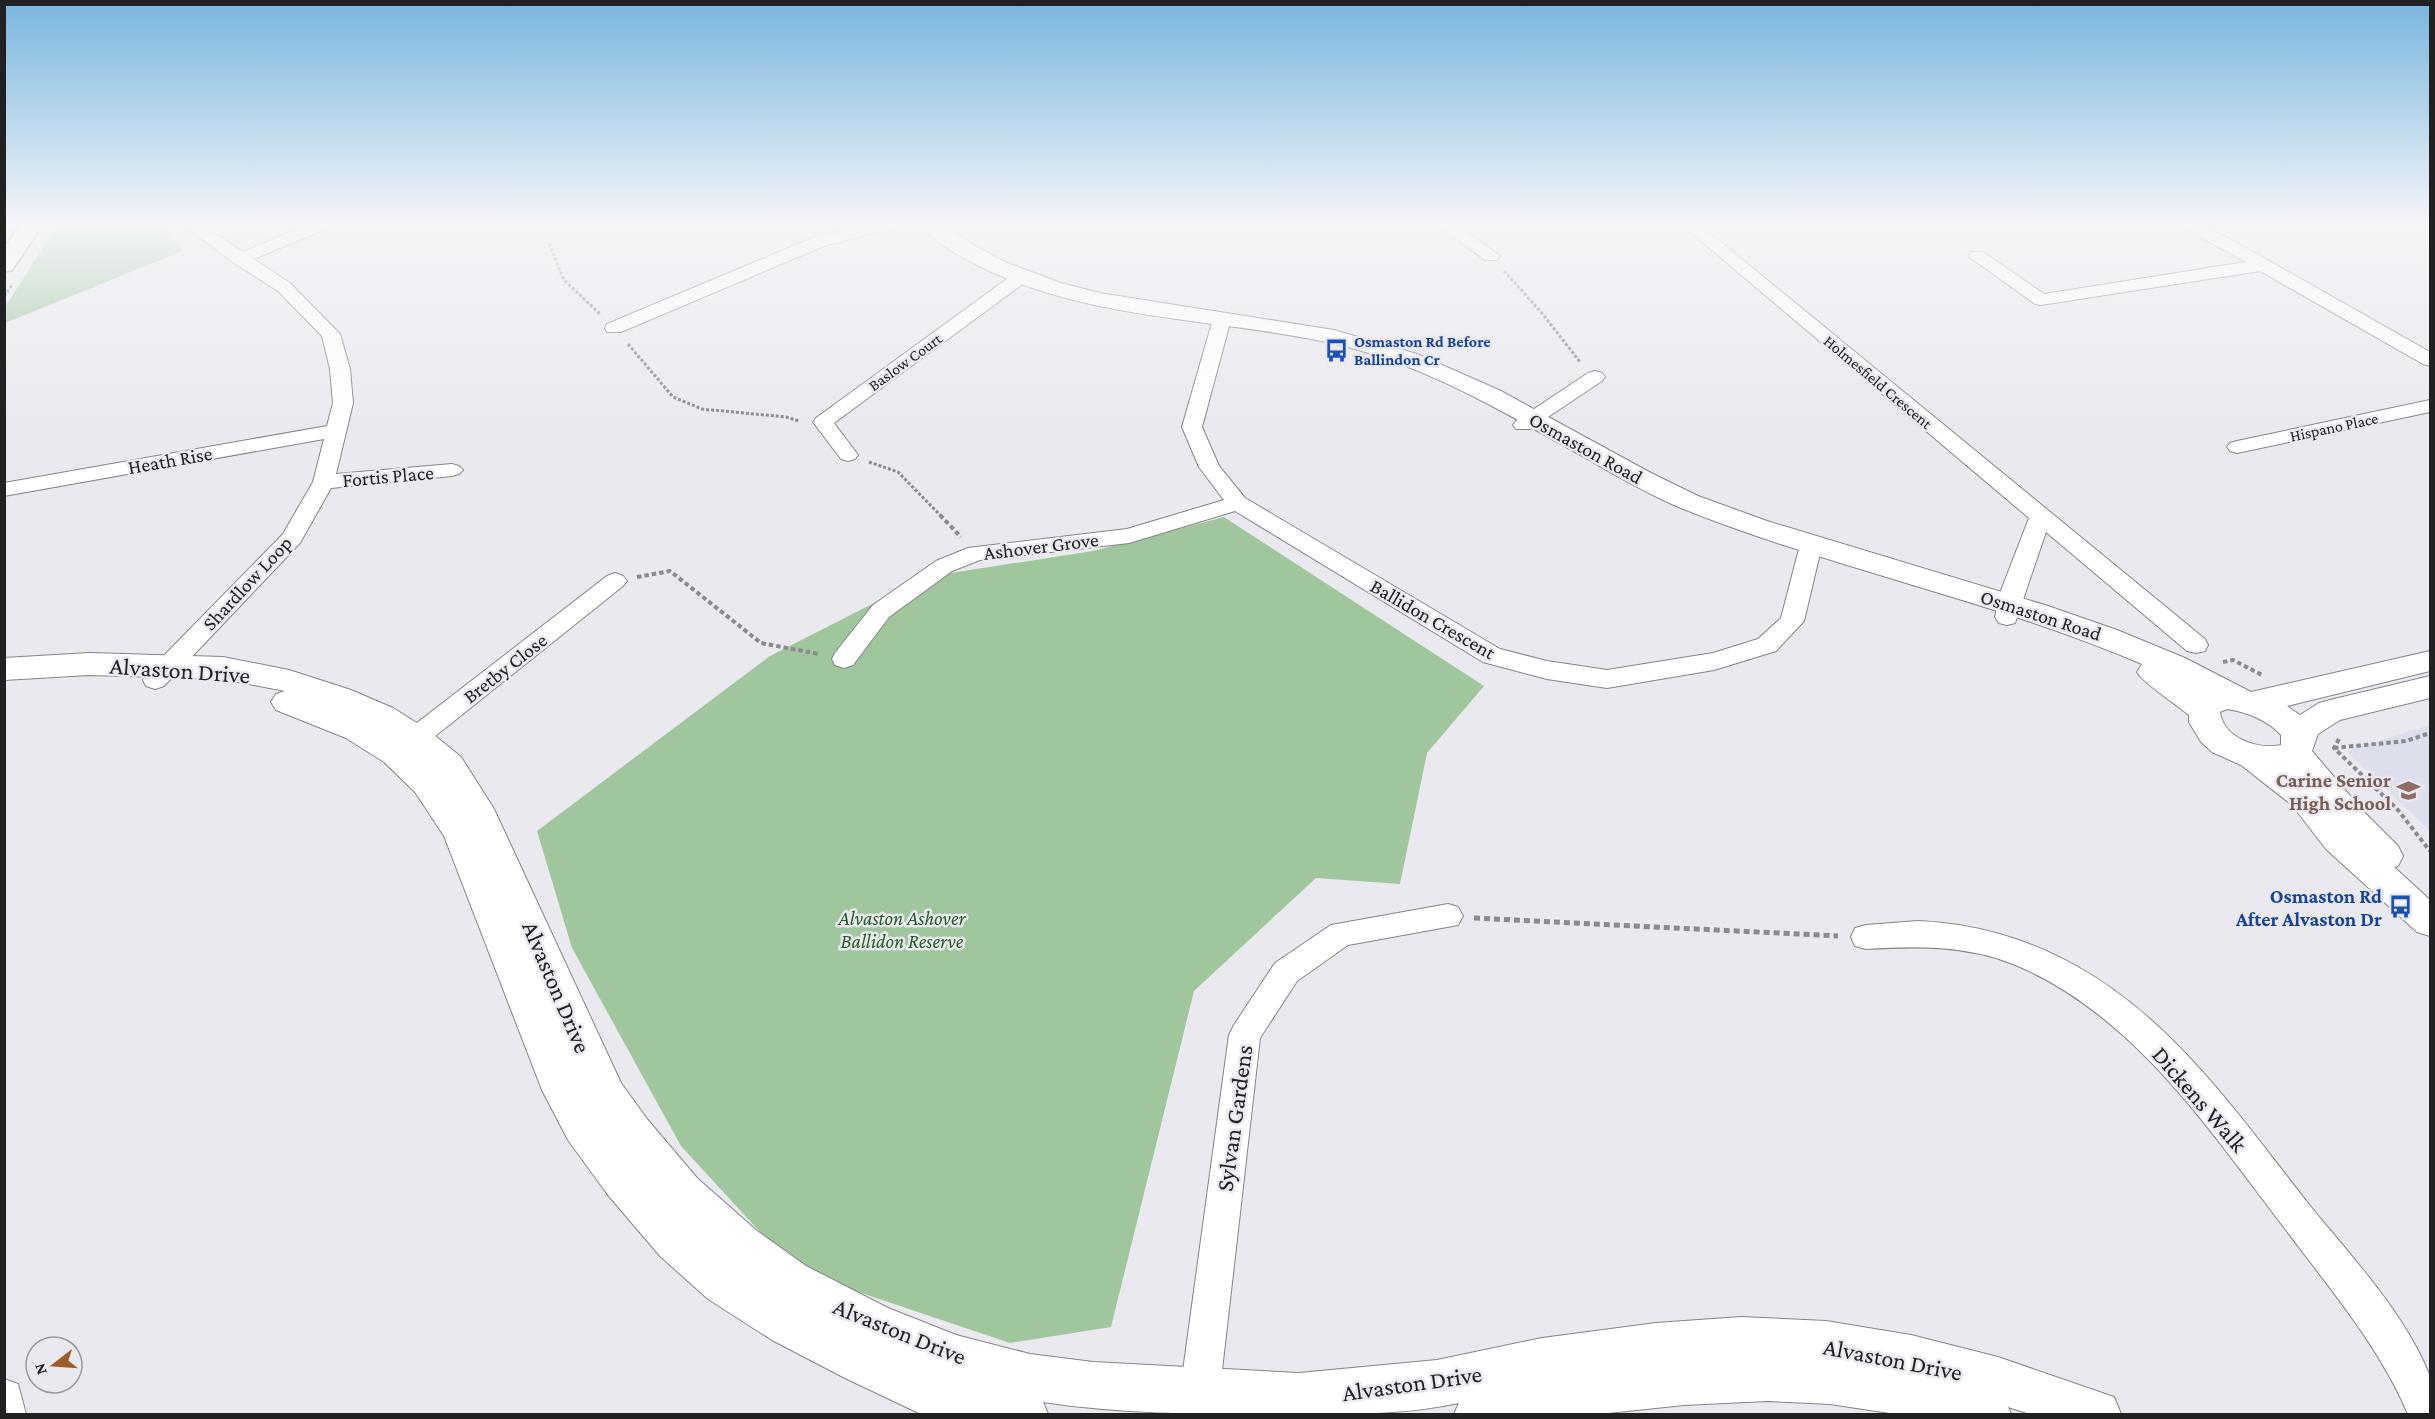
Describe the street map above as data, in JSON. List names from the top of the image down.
{
  "streets": {
    "street": [
      "Baslow Court",
      "Holmesfield Crescent",
      "Hispano Place",
      "Osmaston Road",
      "Heath Rise",
      "Fortis Place",
      "Ashover Grove",
      "Shardlow Loop",
      "Ballidon Crescent",
      "Bretby Close",
      "Alvaston Drive",
      "Dickens Walk",
      "Sylvan Gardens"
    ]
  },
  "crossings": [
    ["Osmaston Road", "Ballidon Crescent"],
    ["Heath Rise", "Shardlow Loop"],
    ["Fortis Place", "Shardlow Loop"],
    ["Ashover Grove", "Ballidon Crescent"],
    ["Shardlow Loop", "Alvaston Drive"],
    ["Bretby Close", "Alvaston Drive"],
    ["Alvaston Drive", "Sylvan Gardens"]
  ],
  "parks": ["Alvaston Ashover Ballidon Reserve"],
  "places": {
    "bus stop": ["Osmaston Rd Before Ballindon Cr", "Osmaston Rd After Alvaston Dr"],
    "school or university": ["Carine Senior High School"]
  },
  "north": "left"
}
